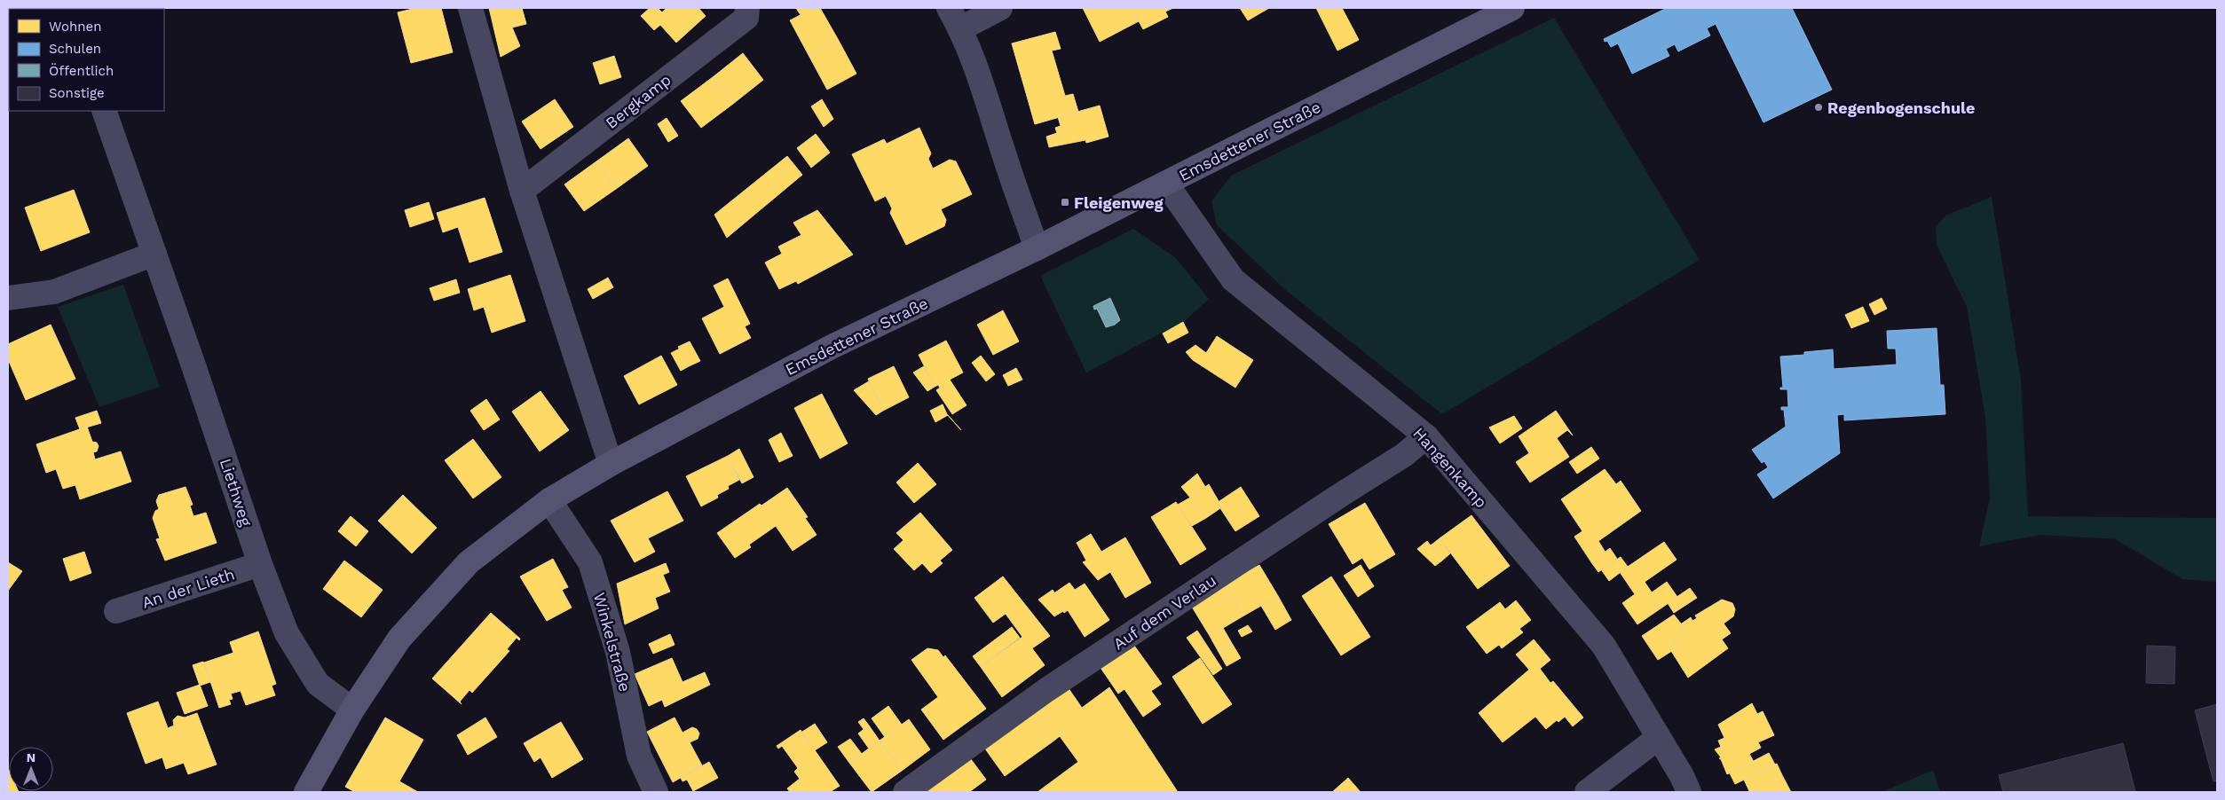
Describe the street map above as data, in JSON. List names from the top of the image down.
{
  "streets": {
    "main road": ["Emsdettener Straße"],
    "street": [
      "Bergkamp",
      "Hangenkamp",
      "Liethweg",
      "An der Lieth",
      "Auf dem Verlau",
      "Winkelstraße"
    ]
  },
  "crossings": [
    ["Emsdettener Straße", "Hangenkamp"],
    ["Emsdettener Straße", "Liethweg"],
    ["Emsdettener Straße", "Winkelstraße"],
    ["Hangenkamp", "Auf dem Verlau"],
    ["Liethweg", "An der Lieth"]
  ],
  "places": {
    "other": ["Regenbogenschule"],
    "transit": ["Fleigenweg"]
  },
  "legend": [
    "Wohnen",
    "Schulen",
    "Öffentlich",
    "Sonstige"
  ],
  "north": "top"
}
